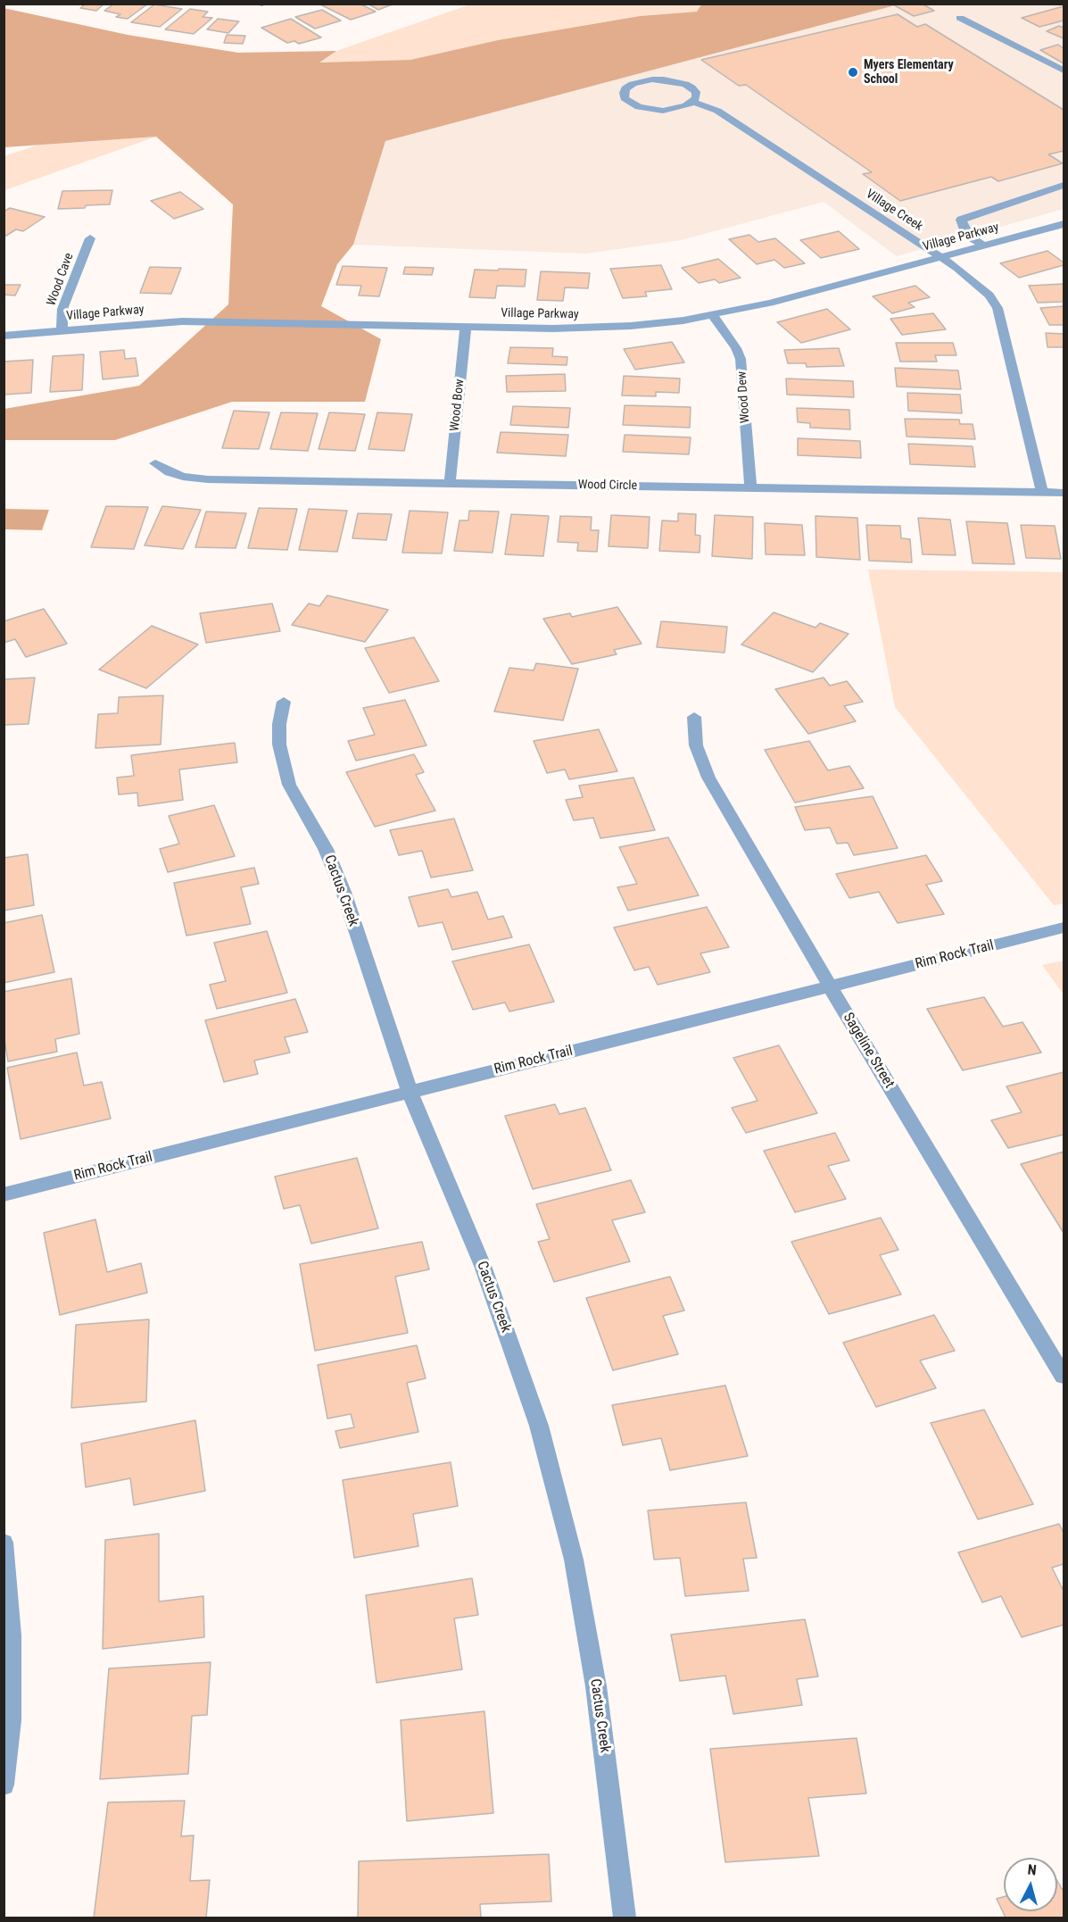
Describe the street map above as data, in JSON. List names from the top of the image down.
{
  "streets": {
    "street": [
      "Village Creek",
      "Village Parkway",
      "Wood Cave",
      "Wood Dew",
      "Wood Bow",
      "Wood Circle",
      "Cactus Creek",
      "Rim Rock Trail",
      "Sageline Street"
    ]
  },
  "crossings": [
    ["Village Creek", "Village Parkway"],
    ["Village Creek", "Wood Circle"],
    ["Village Parkway", "Wood Cave"],
    ["Village Parkway", "Wood Dew"],
    ["Village Parkway", "Wood Bow"],
    ["Wood Dew", "Wood Circle"],
    ["Wood Bow", "Wood Circle"],
    ["Cactus Creek", "Rim Rock Trail"],
    ["Rim Rock Trail", "Sageline Street"]
  ],
  "places": ["Myers Elementary School"],
  "north": "top"
}
